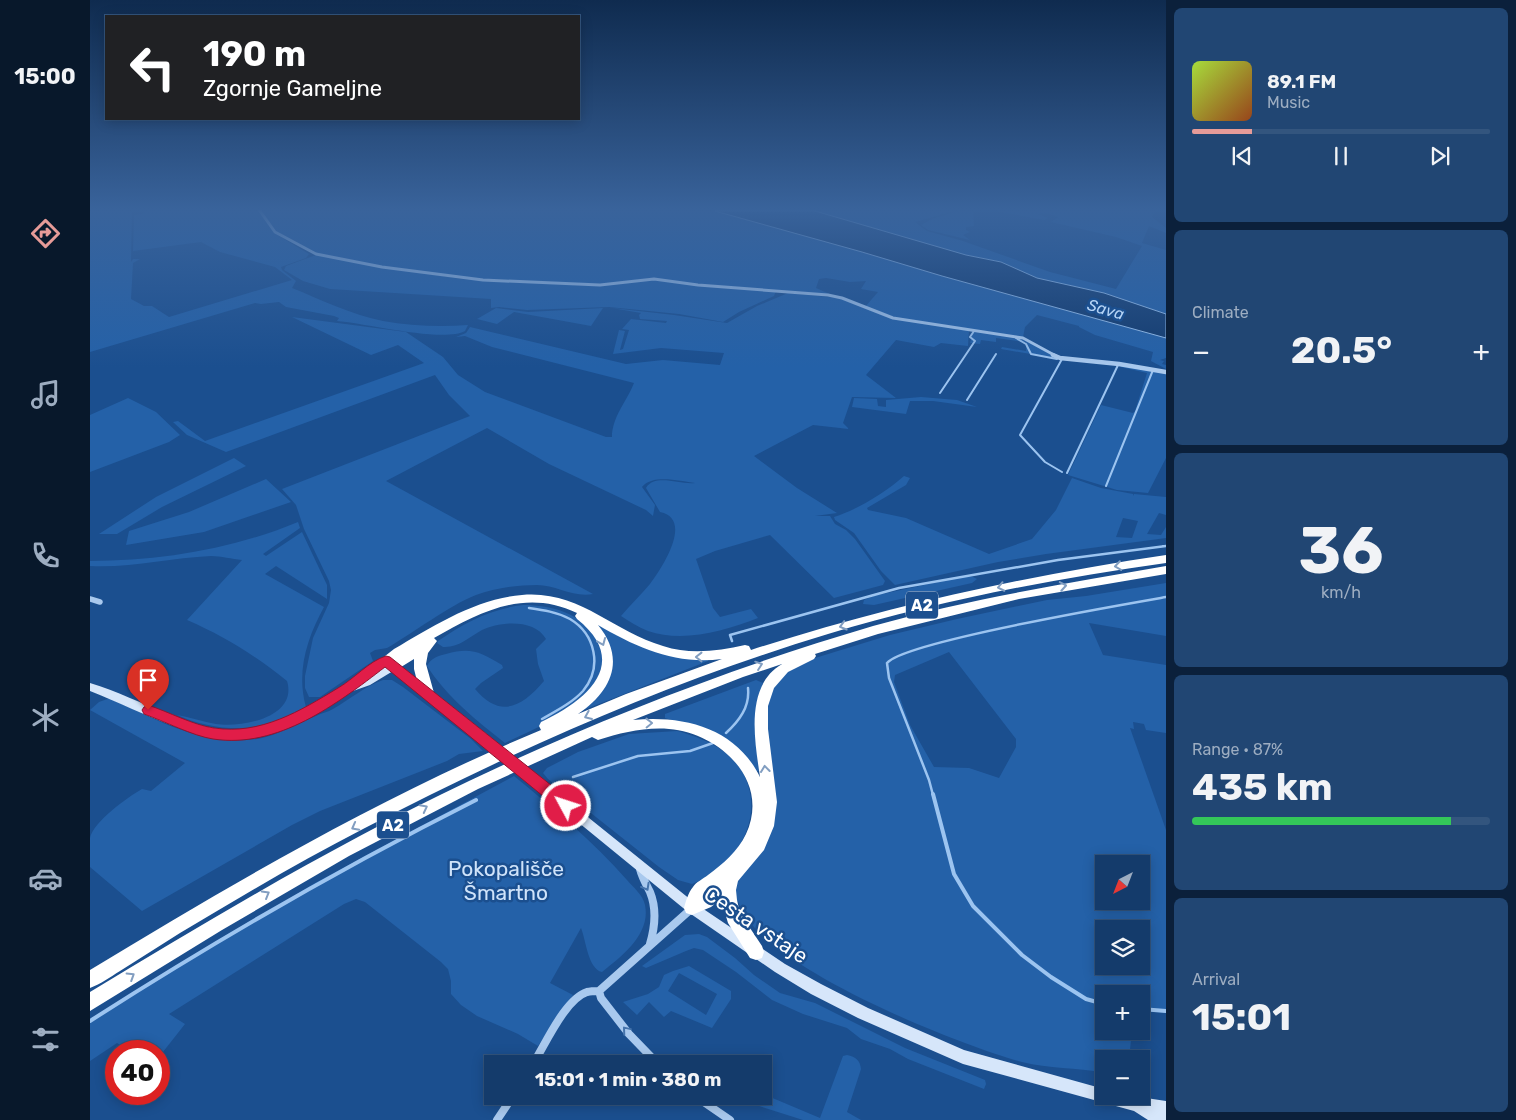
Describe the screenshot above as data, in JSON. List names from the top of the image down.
{
  "streets": {
    "highway": ["A2"],
    "street": ["Cesta vstaje"]
  },
  "water": ["Sava"],
  "parks": ["Pokopališče Šmartno"],
  "north": "bottom left",
  "page": {
    "tabs": "15:00",
    "turn": ["190 m", "Zgornje Gameljne"],
    "song": ["89.1 FM", "Music"],
    "tile": [
      "Climate",
      ["36", "km/h"],
      ["Range · 87%", "435 km"],
      ["Arrival", "15:01"]
    ],
    "heat": ["−", "20.5°", "+"],
    "map_buttons": ["+", "−"],
    "limit": "40",
    "trip": "15:01 · 1 min · 380 m"
  }
}
